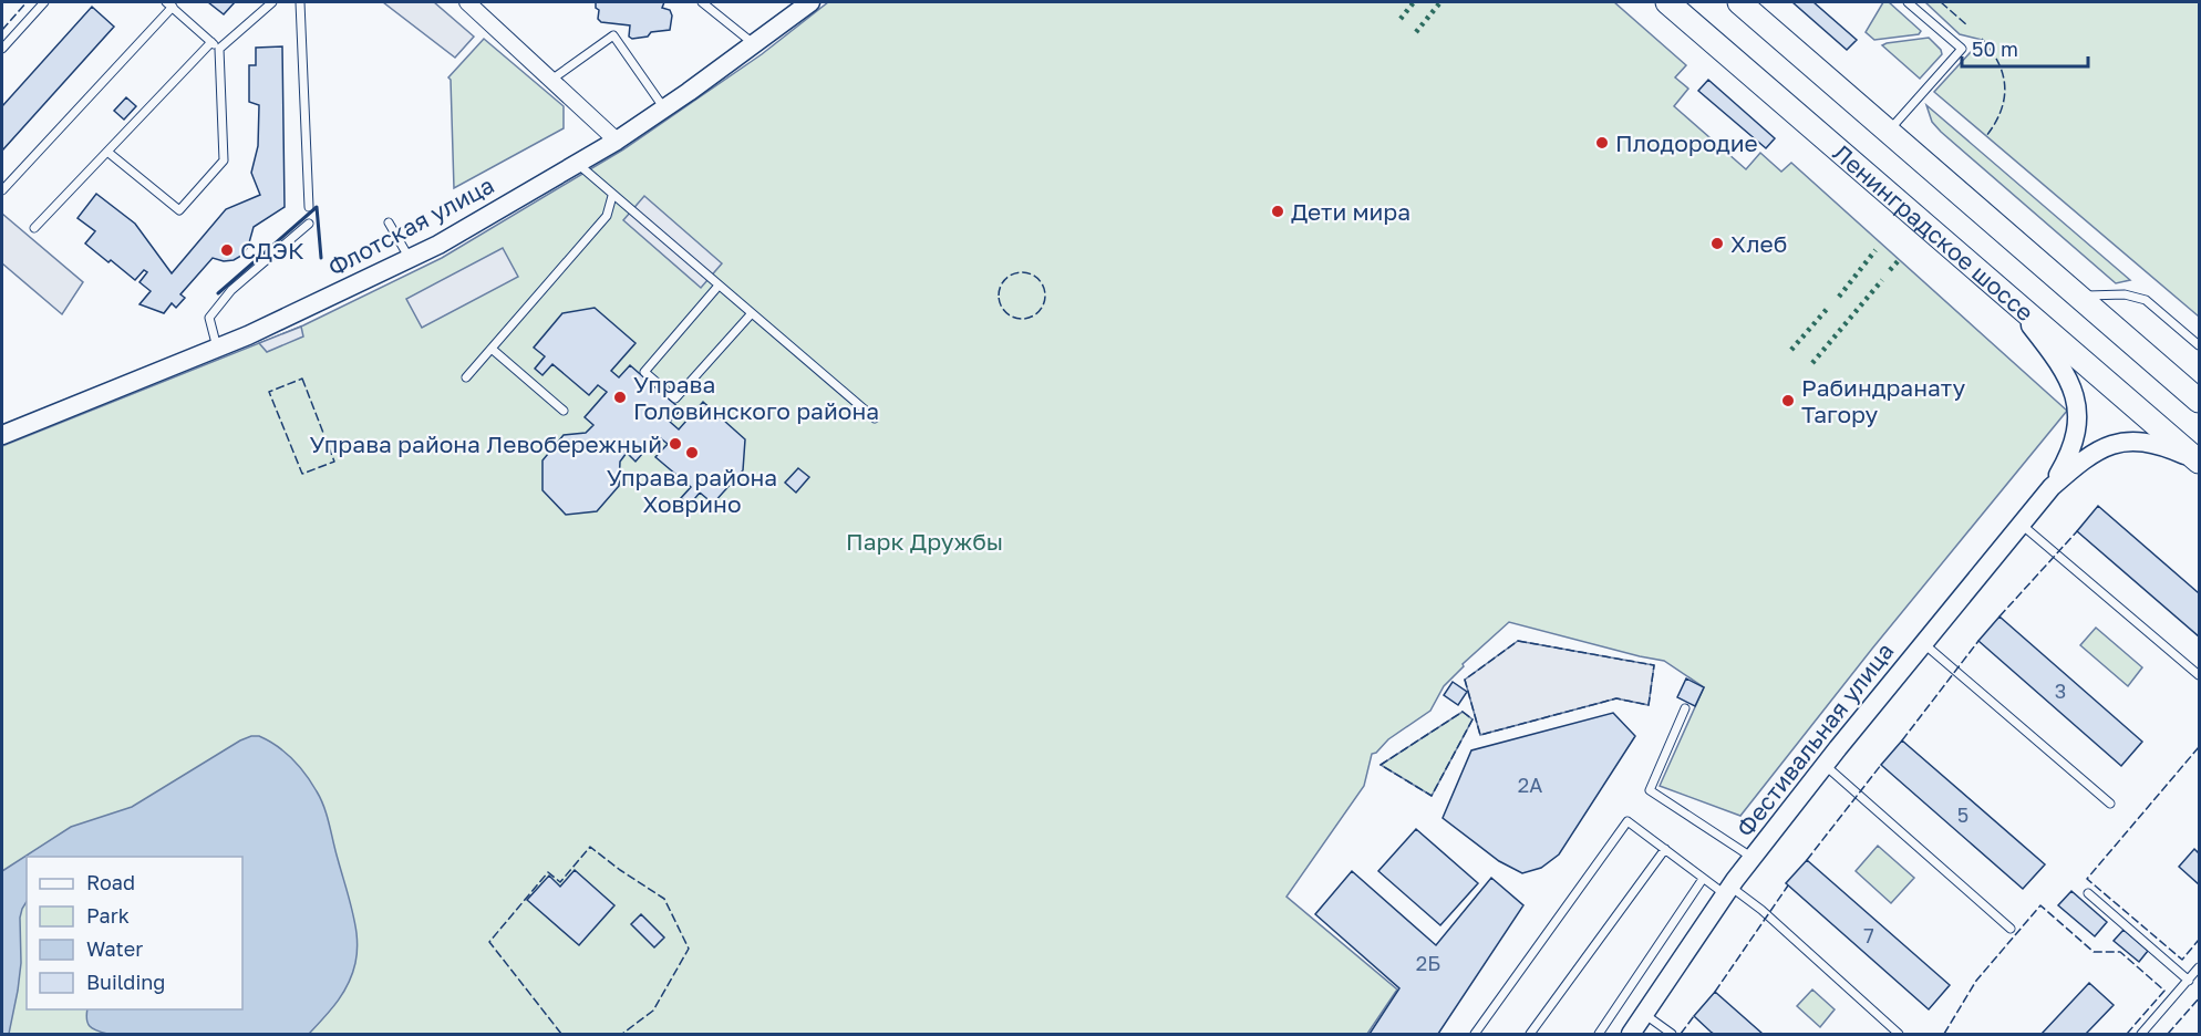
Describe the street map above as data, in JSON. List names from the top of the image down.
{
  "streets": {
    "main road": ["Ленинградское шоссе"],
    "street": ["Флотская улица", "Фестивальная улица"]
  },
  "crossings": [
    ["Ленинградское шоссе", "Фестивальная улица"]
  ],
  "parks": ["Парк Дружбы"],
  "places": [
    "Плодородие",
    "Дети мира",
    "Хлеб",
    "СДЭК",
    "Управа Головинского района",
    "Рабиндранату Тагору",
    "Управа района Левобережный",
    "Управа района Ховрино"
  ],
  "house_numbers": [
    "3",
    "2А",
    "5",
    "7",
    "2Б"
  ],
  "legend": [
    "Road",
    "Park",
    "Water",
    "Building"
  ],
  "scale_bar": "50 m"
}
